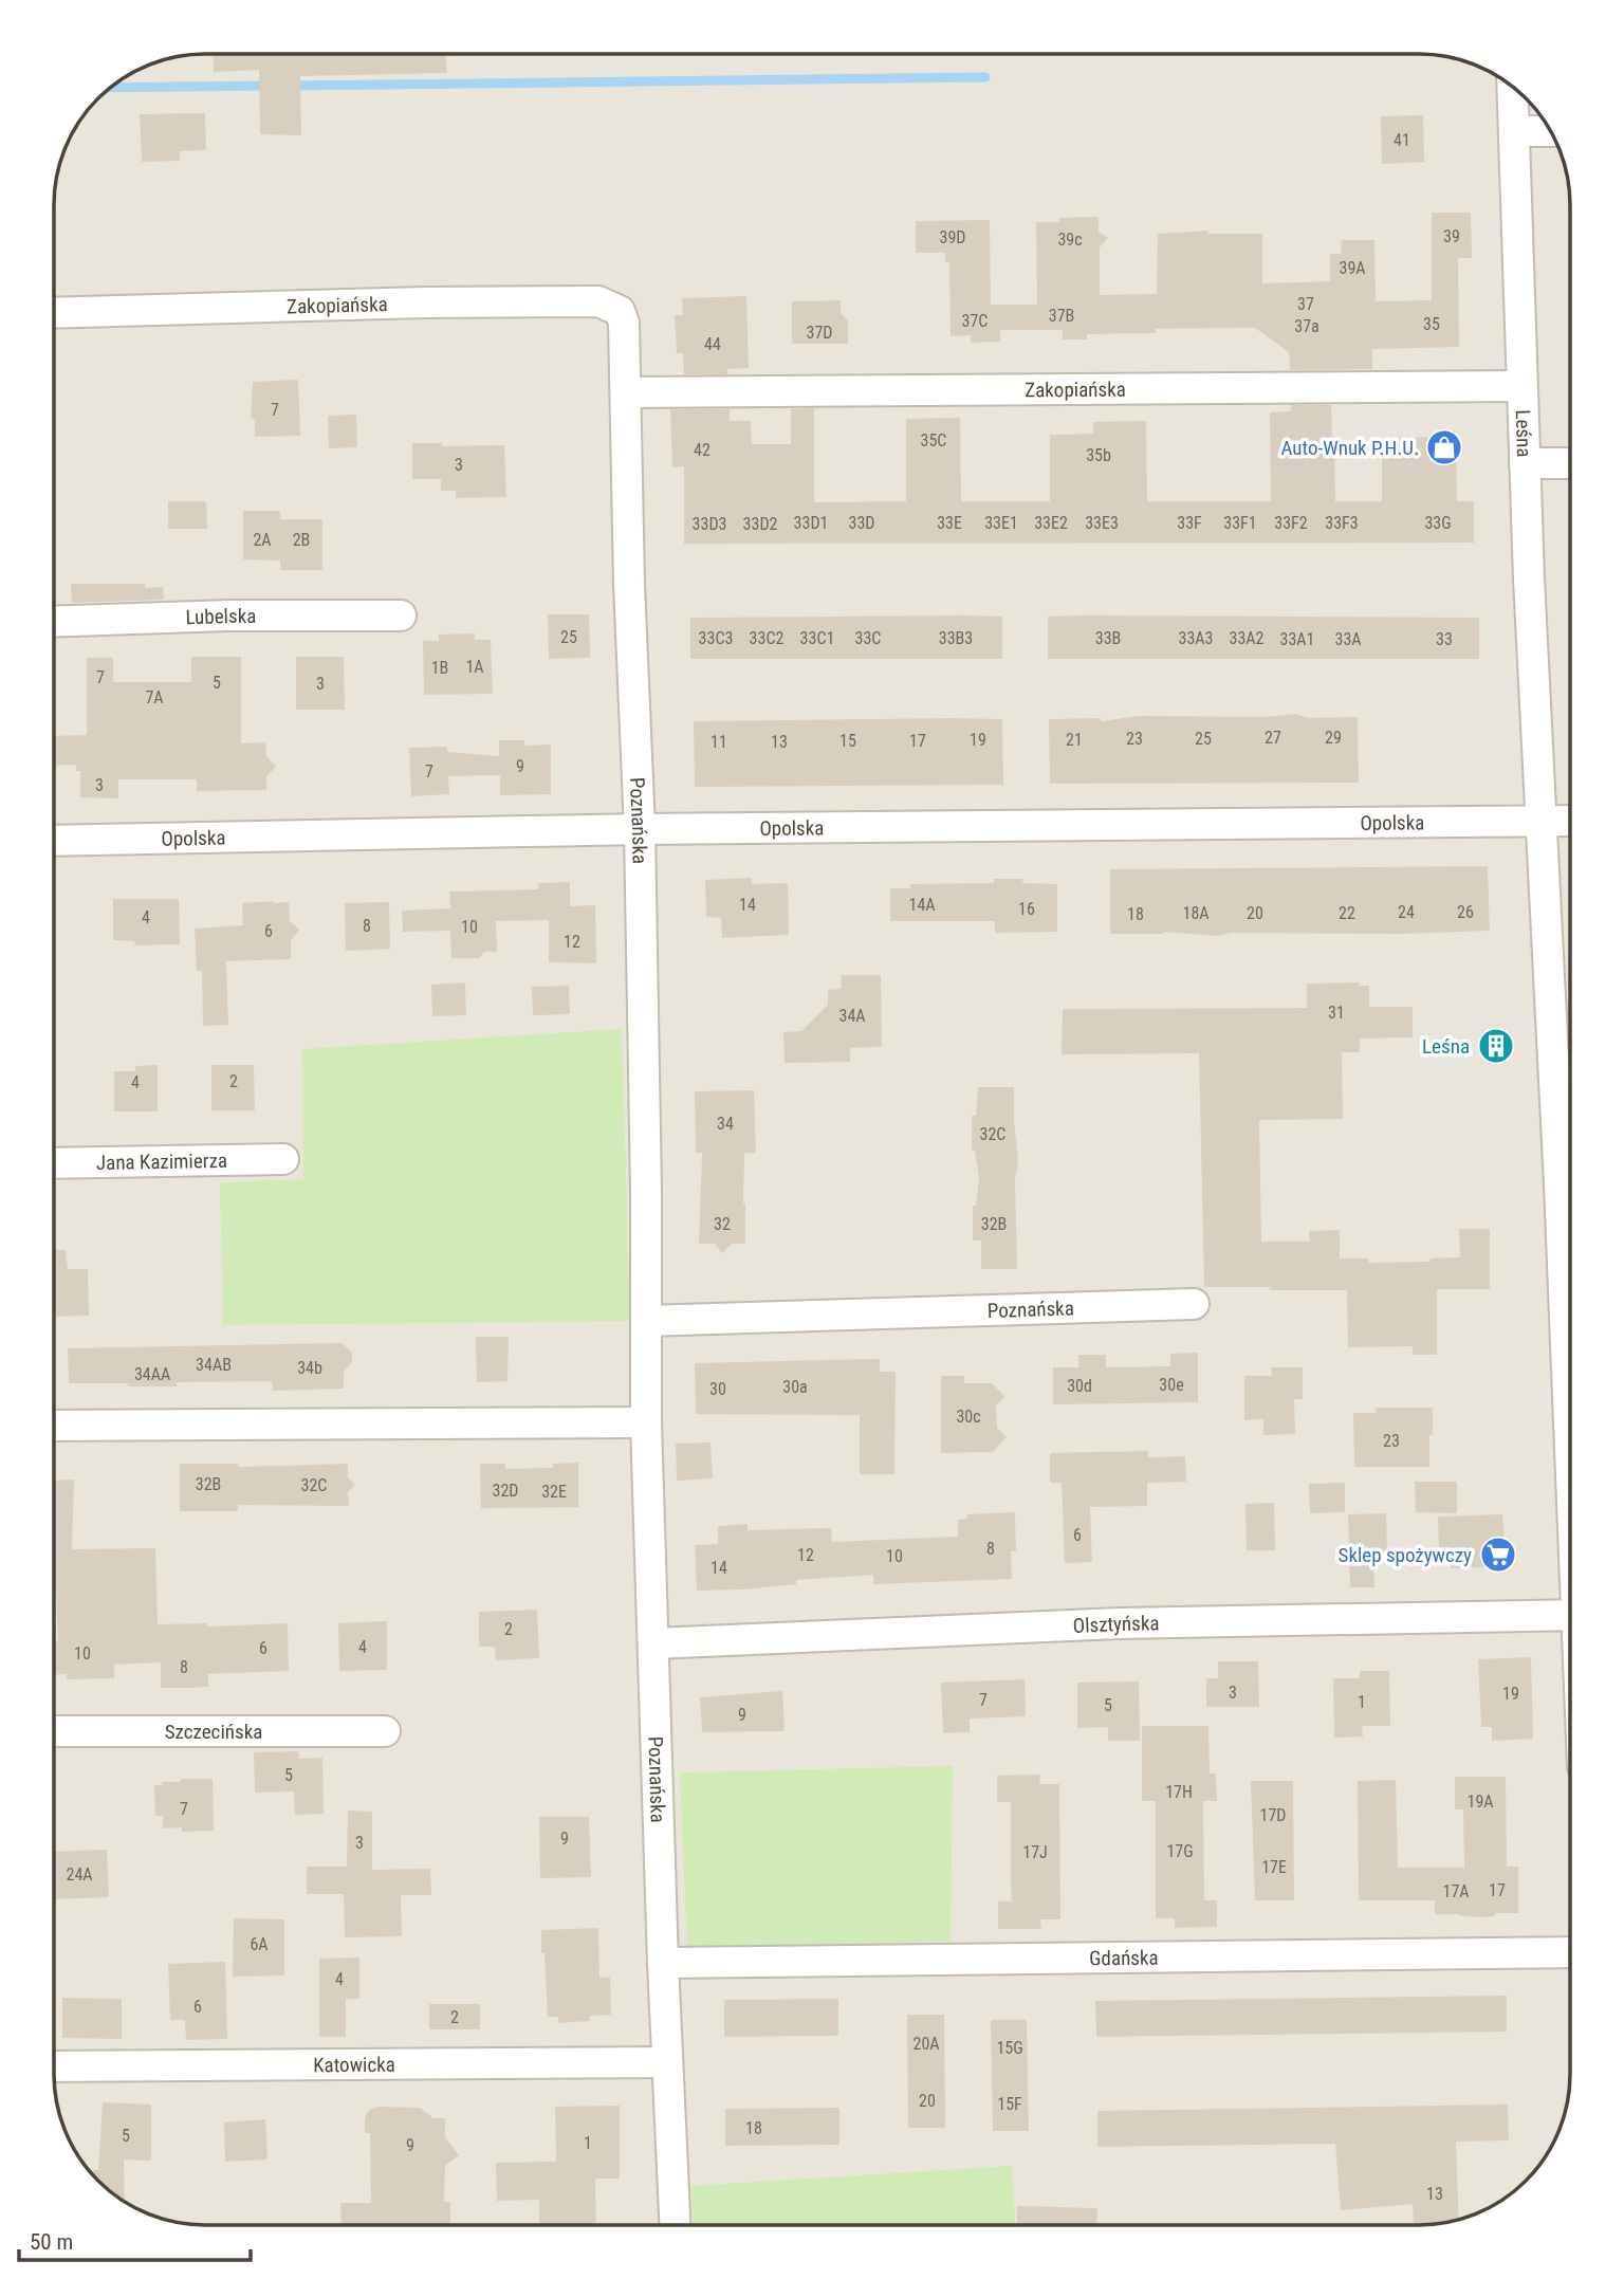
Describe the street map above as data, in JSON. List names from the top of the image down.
{
  "streets": {
    "street": [
      "Zakopiańska",
      "Leśna",
      "Lubelska",
      "Poznańska",
      "Opolska",
      "Jana Kazimierza",
      "Olsztyńska",
      "Szczecińska",
      "Gdańska",
      "Katowicka"
    ]
  },
  "crossings": [
    ["Zakopiańska", "Leśna"],
    ["Zakopiańska", "Poznańska"],
    ["Leśna", "Opolska"],
    ["Poznańska", "Opolska"],
    ["Poznańska", "Olsztyńska"],
    ["Poznańska", "Gdańska"],
    ["Poznańska", "Katowicka"]
  ],
  "places": {
    "shop": ["Auto-Wnuk P.H.U."],
    "building": ["Leśna"],
    "supermarket": ["Sklep spożywczy"]
  },
  "house_numbers": [
    "41",
    "39",
    "39D",
    "39c",
    "39A",
    "37",
    "37B",
    "37C",
    "35",
    "37a",
    "37D",
    "44",
    "7",
    "35C",
    "42",
    "35b",
    "3",
    "33D1",
    "33D",
    "33E",
    "33E1",
    "33E2",
    "33E3",
    "33F",
    "33F1",
    "33F2",
    "33F3",
    "33G",
    "33D3",
    "33D2",
    "2A",
    "2B",
    "25",
    "33C3",
    "33C2",
    "33C1",
    "33C",
    "33B3",
    "33B",
    "33A3",
    "33A2",
    "33A1",
    "33A",
    "33",
    "1A",
    "1B",
    "7",
    "5",
    "3",
    "7A",
    "27",
    "29",
    "23",
    "25",
    "19",
    "21",
    "15",
    "17",
    "11",
    "13",
    "9",
    "7",
    "3",
    "14",
    "14A",
    "16",
    "24",
    "26",
    "18A",
    "20",
    "22",
    "18",
    "4",
    "8",
    "10",
    "6",
    "12",
    "31",
    "34A",
    "2",
    "4",
    "34",
    "32C",
    "32",
    "32B",
    "34AB",
    "34b",
    "34AA",
    "30e",
    "30d",
    "30a",
    "30",
    "30c",
    "23",
    "32B",
    "32C",
    "32D",
    "32E",
    "6",
    "8",
    "12",
    "10",
    "14",
    "2",
    "4",
    "6",
    "10",
    "8",
    "3",
    "19",
    "7",
    "1",
    "5",
    "9",
    "5",
    "17H",
    "19A",
    "7",
    "17D",
    "9",
    "3",
    "17G",
    "17J",
    "17E",
    "24A",
    "17",
    "17A",
    "6A",
    "4",
    "6",
    "2",
    "20A",
    "15G",
    "20",
    "15F",
    "18",
    "5",
    "1",
    "9",
    "13"
  ],
  "scale_bar": "50 m"
}
